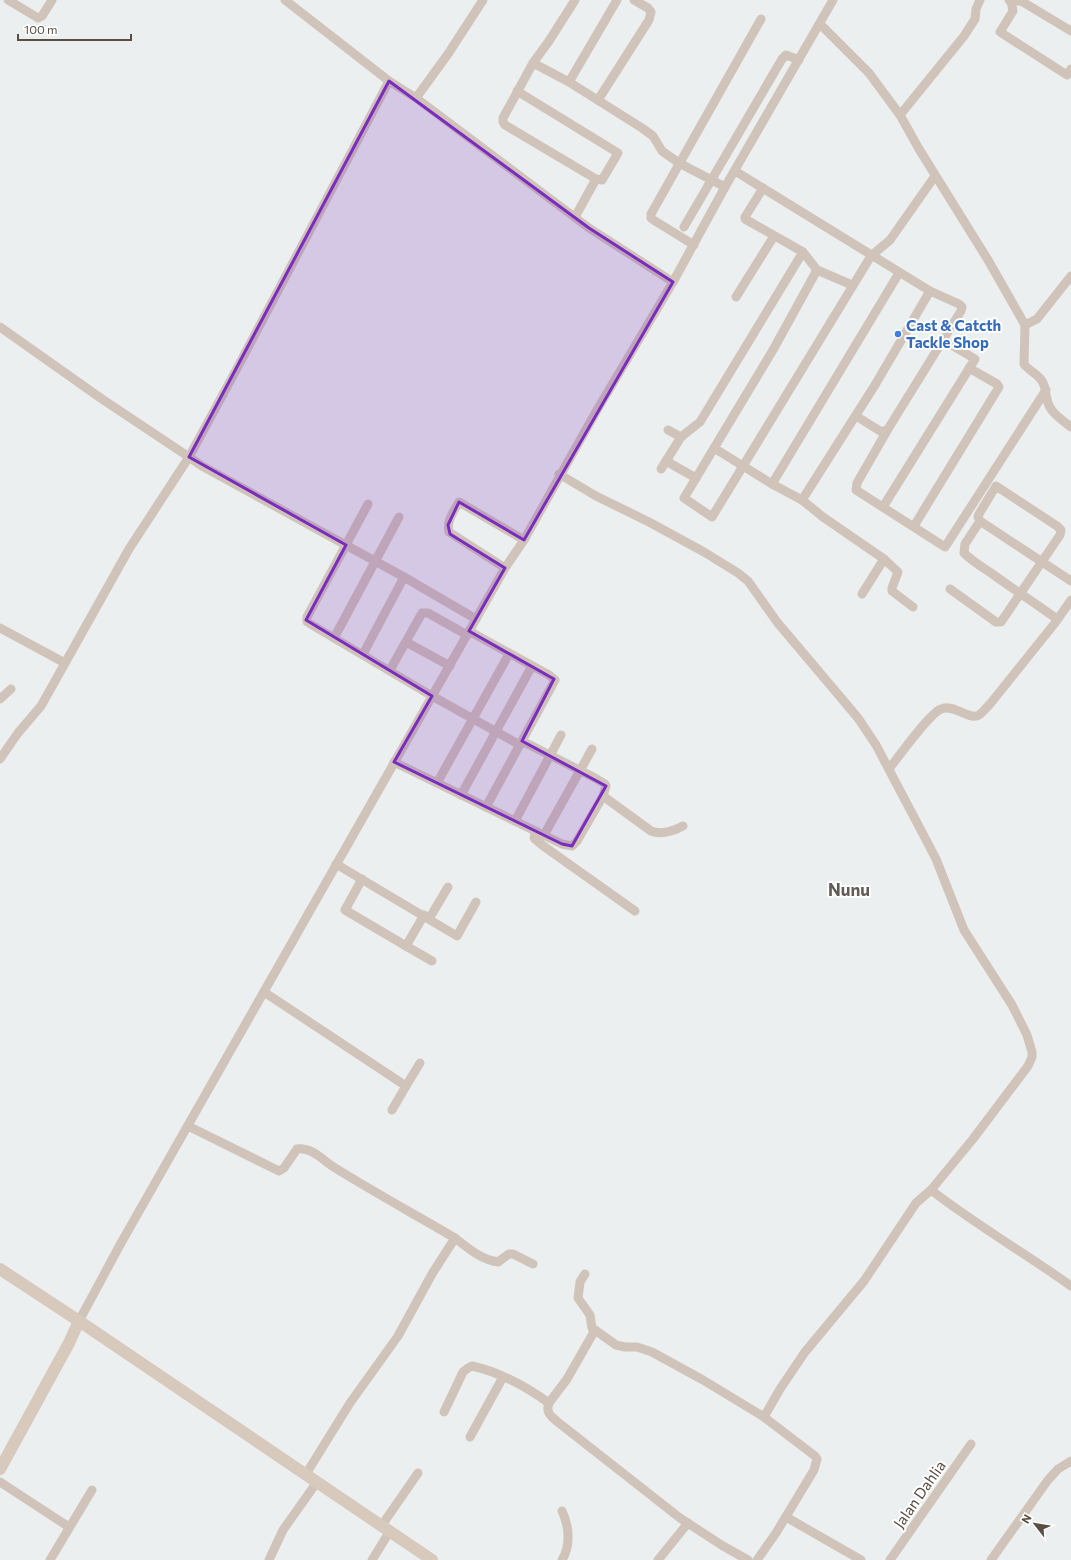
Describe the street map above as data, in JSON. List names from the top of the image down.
{
  "streets": {
    "street": ["Jalan Dahlia"]
  },
  "districts": ["Nunu"],
  "places": ["Cast & Catcth Tackle Shop"],
  "scale_bar": "100 m",
  "north": "top left"
}
